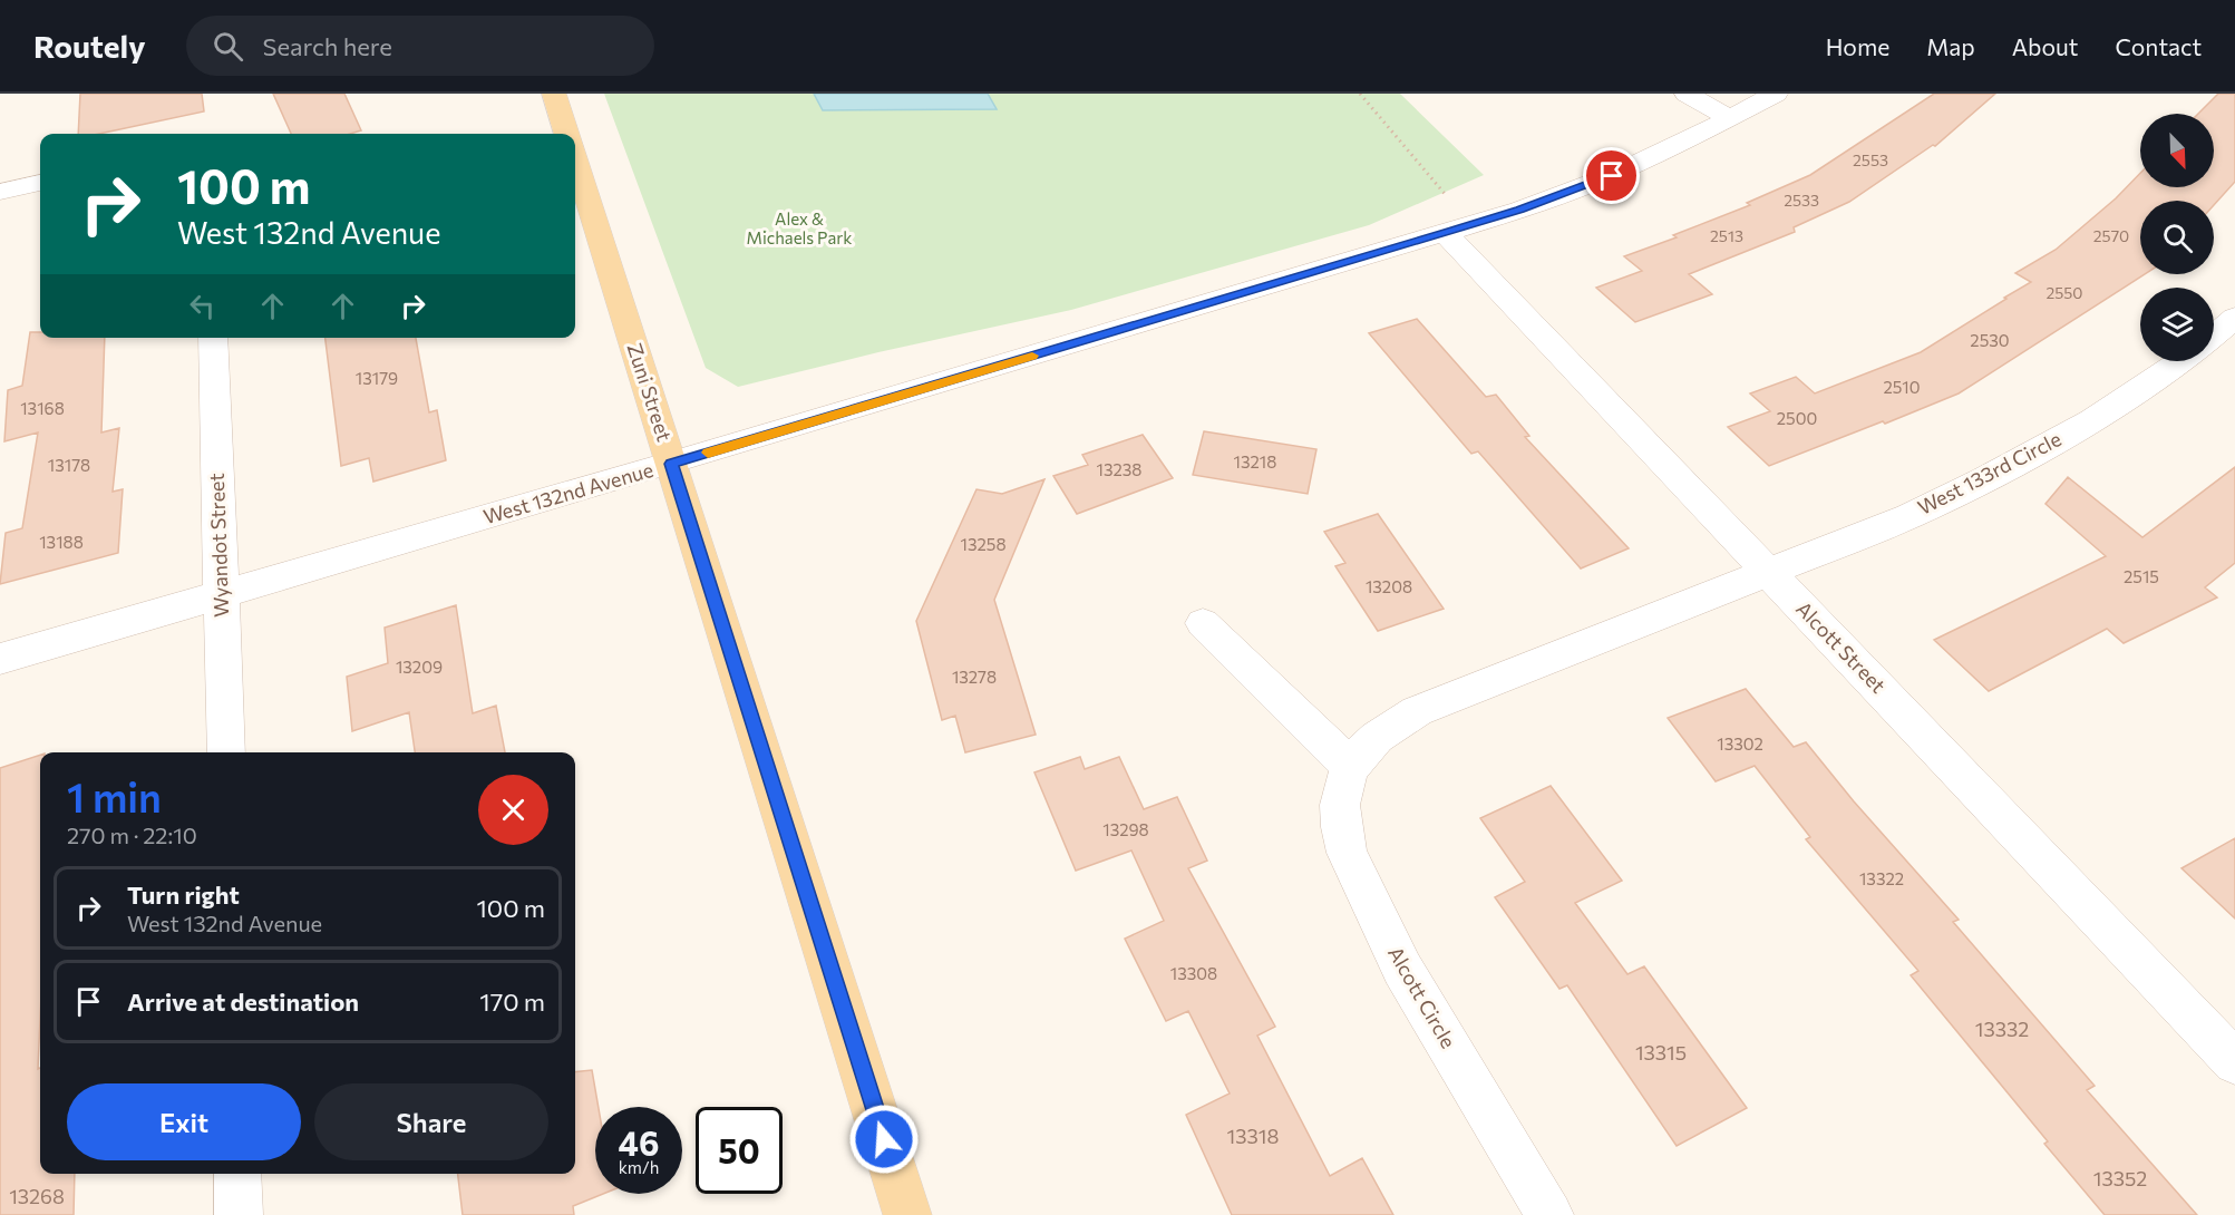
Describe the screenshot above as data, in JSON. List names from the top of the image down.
{
  "streets": {
    "main road": ["Zuni Street"],
    "street": [
      "West 133rd Circle",
      "West 132nd Avenue",
      "Wyandot Street",
      "Alcott Street",
      "Alcott Circle"
    ]
  },
  "crossings": [
    ["Zuni Street", "West 132nd Avenue"],
    ["West 133rd Circle", "Alcott Street"],
    ["West 133rd Circle", "Alcott Circle"],
    ["West 132nd Avenue", "Wyandot Street"],
    ["West 132nd Avenue", "Alcott Street"],
    ["Alcott Street", "Alcott Circle"]
  ],
  "parks": ["Alex & Michaels Park"],
  "house_numbers": [
    "2553",
    "2533",
    "2513",
    "2570",
    "2550",
    "2530",
    "13179",
    "2510",
    "13168",
    "2500",
    "13218",
    "13178",
    "13238",
    "13188",
    "13258",
    "2515",
    "13208",
    "13209",
    "13278",
    "13302",
    "13298",
    "13322",
    "13308",
    "13332",
    "13315",
    "13318",
    "13352",
    "13268"
  ],
  "north": "bottom right",
  "page": {
    "header": "Routely",
    "search": "Search here",
    "nav": [
      "Home",
      "Map",
      "About",
      "Contact"
    ],
    "turn": ["100 m", "West 132nd Avenue"],
    "heading": ["1 min", "270 m · 22:10"],
    "list": [
      {
        "name": "Turn right",
        "note": "West 132nd Avenue",
        "value": "100 m"
      },
      {
        "name": "Arrive at destination",
        "value": "170 m"
      }
    ],
    "buttons": ["Exit", "Share"],
    "speed": "46 km/h",
    "limit": "50"
  }
}
